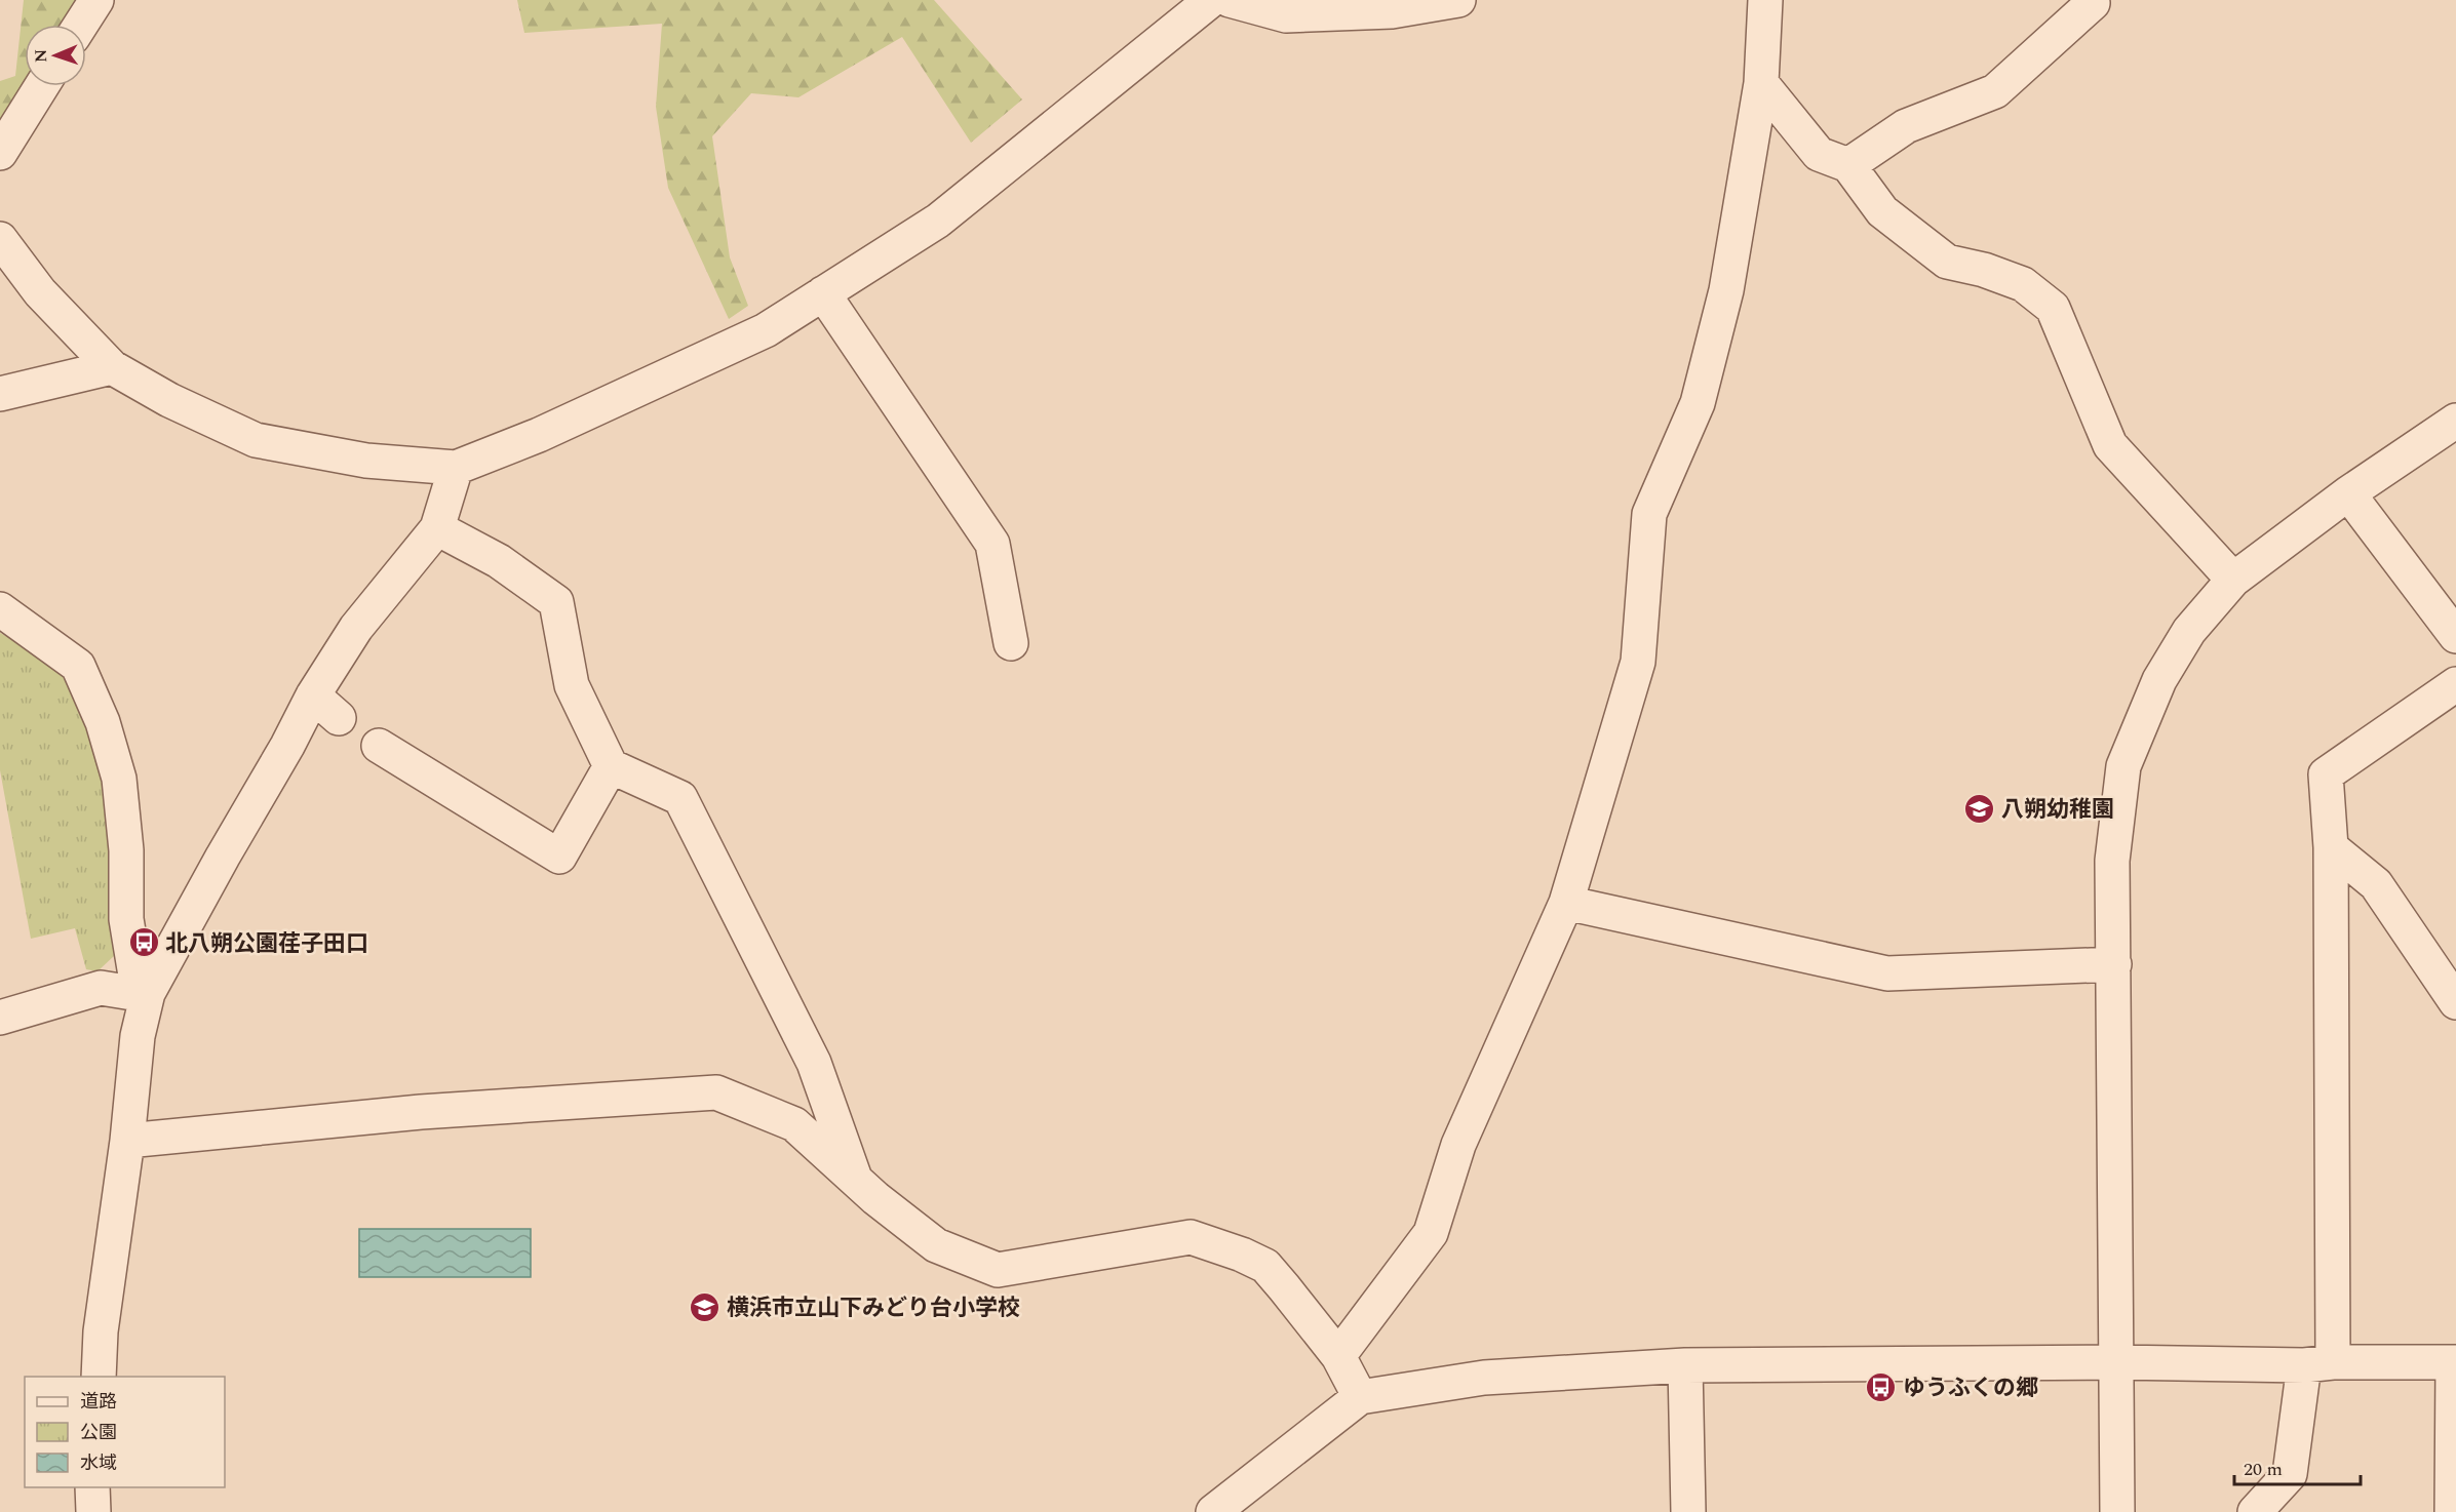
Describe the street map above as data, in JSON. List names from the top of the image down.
{
  "places": {
    "school or university": ["八朔幼稚園", "横浜市立山下みどり台小学校"],
    "bus stop": ["北八朔公園荏子田口", "ゆうふくの郷"]
  },
  "legend": ["道路", "公園", "水域"],
  "scale_bar": "20 m",
  "north": "left"
}
